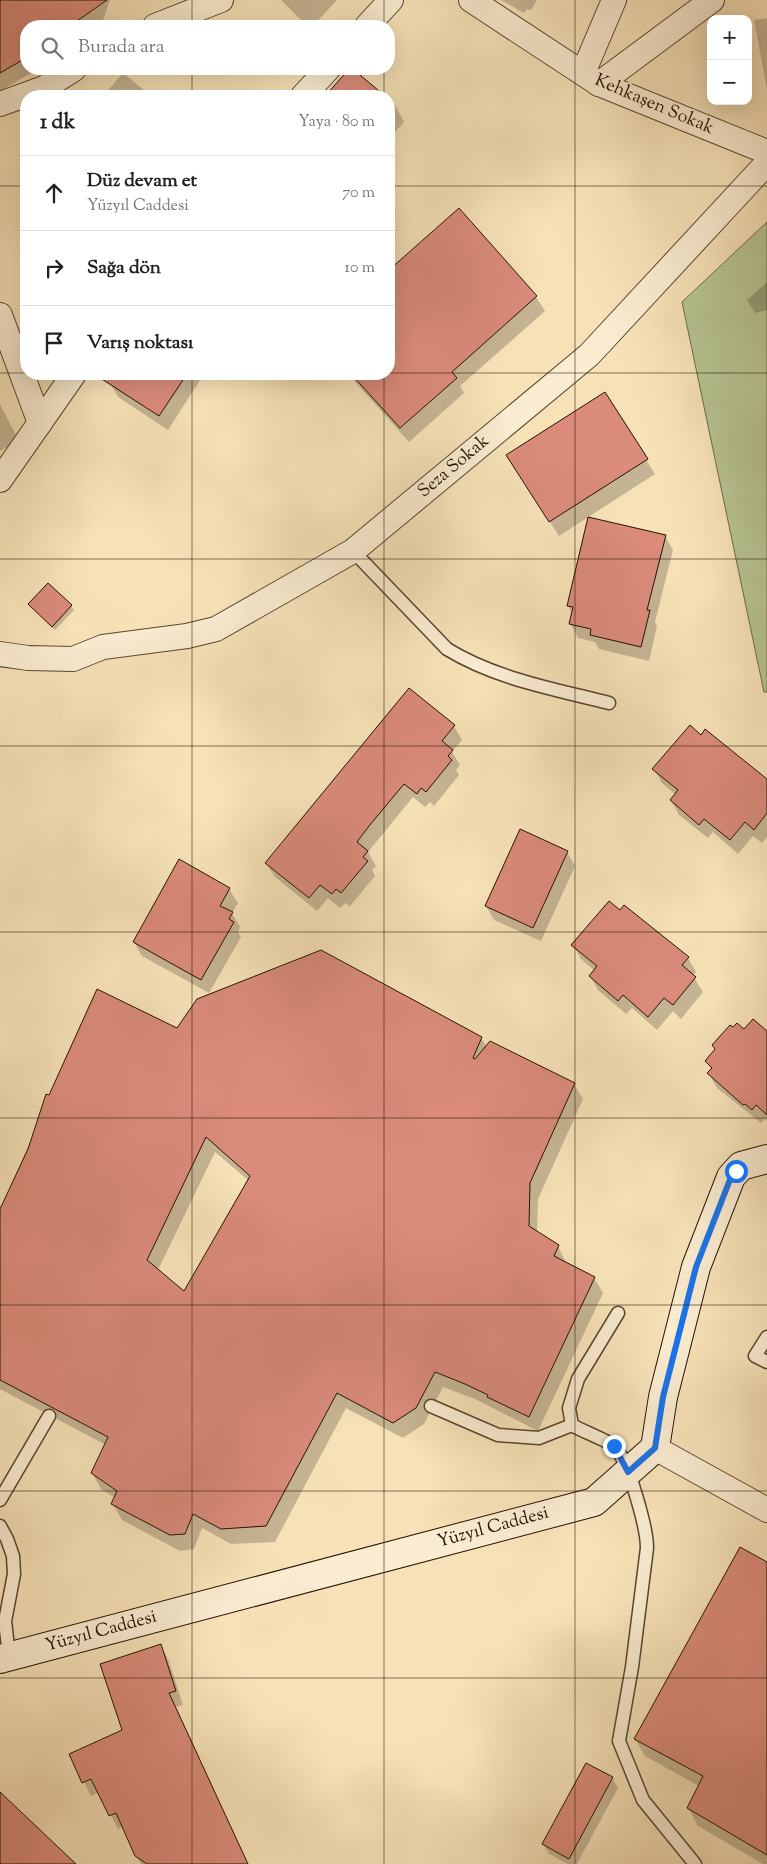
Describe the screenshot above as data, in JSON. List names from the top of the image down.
{
  "streets": {
    "street": ["Kehkaşen Sokak", "Seza Sokak", "Yüzyıl Caddesi"]
  },
  "page": {
    "map_buttons": ["+", "−"],
    "search": "Burada ara",
    "heading": ["1 dk", "Yaya · 80 m"],
    "list": [
      ["Düz devam et", "Yüzyıl Caddesi", "70 m"],
      ["Sağa dön", "10 m"],
      "Varış noktası"
    ]
  }
}
